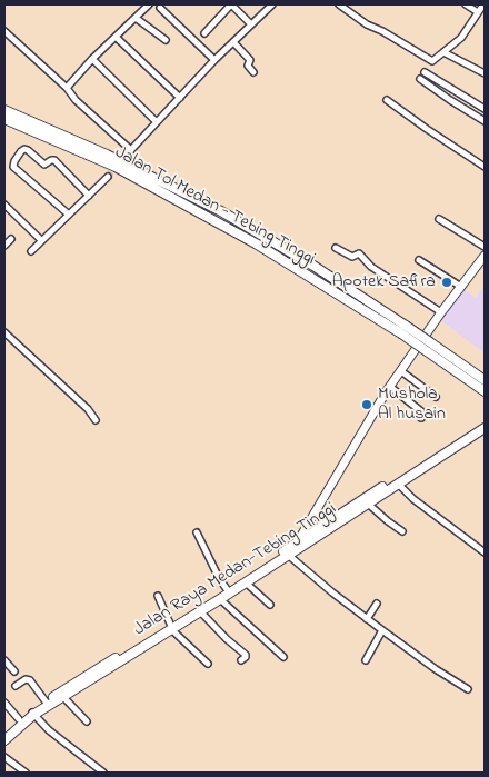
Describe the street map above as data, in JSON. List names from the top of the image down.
{
  "streets": {
    "highway": ["Jalan Tol Medan - Tebing Tinggi", "Jalan Raya Medan-Tebing Tinggi"]
  },
  "places": ["Apotek Safira", "Mushola Al husain"]
}
